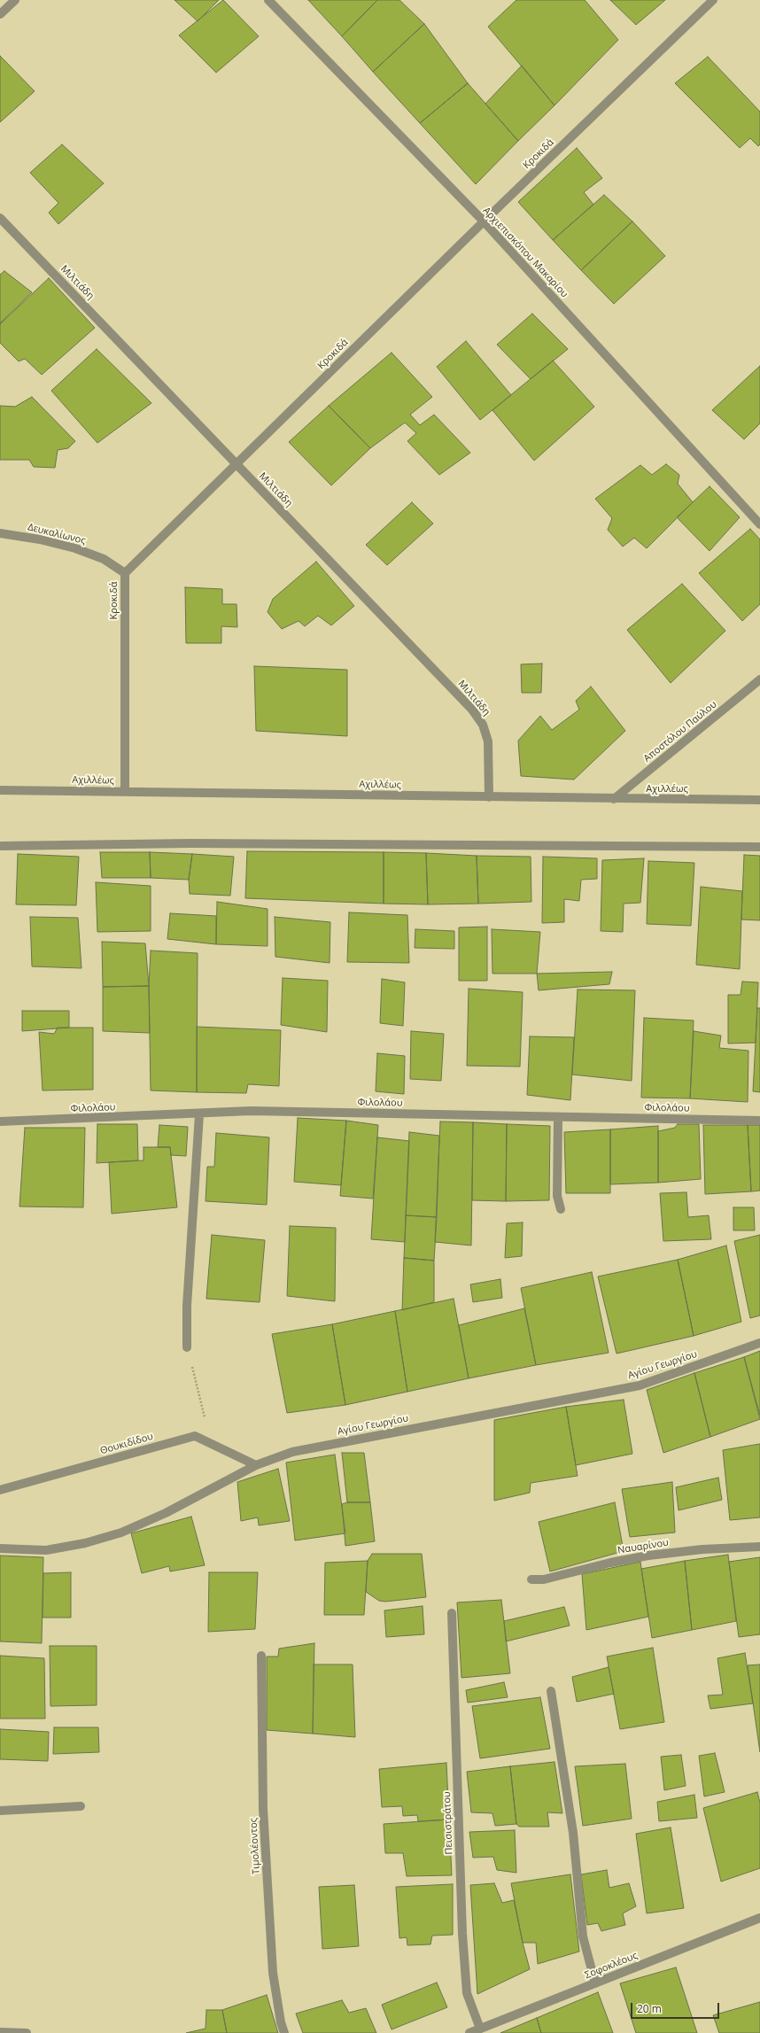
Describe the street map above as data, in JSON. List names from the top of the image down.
{
  "streets": {
    "street": [
      "Κροκιδά",
      "Αρχιεπισκόπου Μακαρίου",
      "Μιλτιάδη",
      "Δευκαλίωνος",
      "Αποστόλου Παύλου",
      "Αχιλλέως",
      "Φιλολάου",
      "Αγίου Γεωργίου",
      "Θουκιδίδου",
      "Ναυαρίνου",
      "Πεισιστράτου",
      "Τιμολέοντος",
      "Σοφοκλέους"
    ]
  },
  "crossings": [
    ["Κροκιδά", "Αρχιεπισκόπου Μακαρίου"],
    ["Κροκιδά", "Μιλτιάδη"],
    ["Κροκιδά", "Δευκαλίωνος"],
    ["Κροκιδά", "Αχιλλέως"],
    ["Μιλτιάδη", "Αχιλλέως"],
    ["Αποστόλου Παύλου", "Αχιλλέως"],
    ["Αγίου Γεωργίου", "Θουκιδίδου"],
    ["Πεισιστράτου", "Σοφοκλέους"]
  ],
  "scale_bar": "20 m"
}
